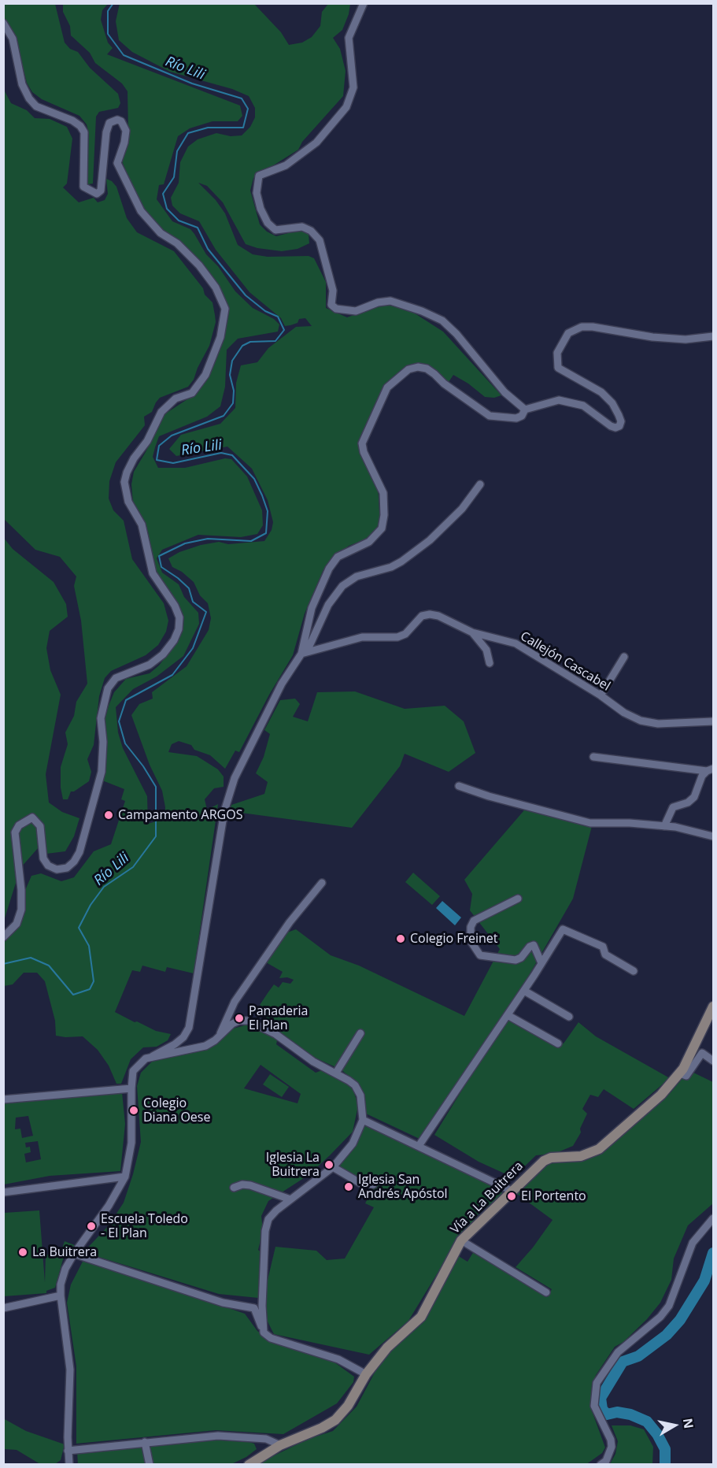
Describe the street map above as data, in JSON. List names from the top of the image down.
{
  "streets": {
    "street": ["Callejón Cascabel", "Vía a La Buitrera"]
  },
  "water": ["Río Lili"],
  "places": [
    "Campamento ARGOS",
    "Colegio Freinet",
    "Panaderia El Plan",
    "Colegio Diana Oese",
    "Iglesia La Buitrera",
    "Iglesia San Andrés Apóstol",
    "El Portento",
    "Escuela Toledo - El Plan",
    "La Buitrera"
  ],
  "north": "right"
}
